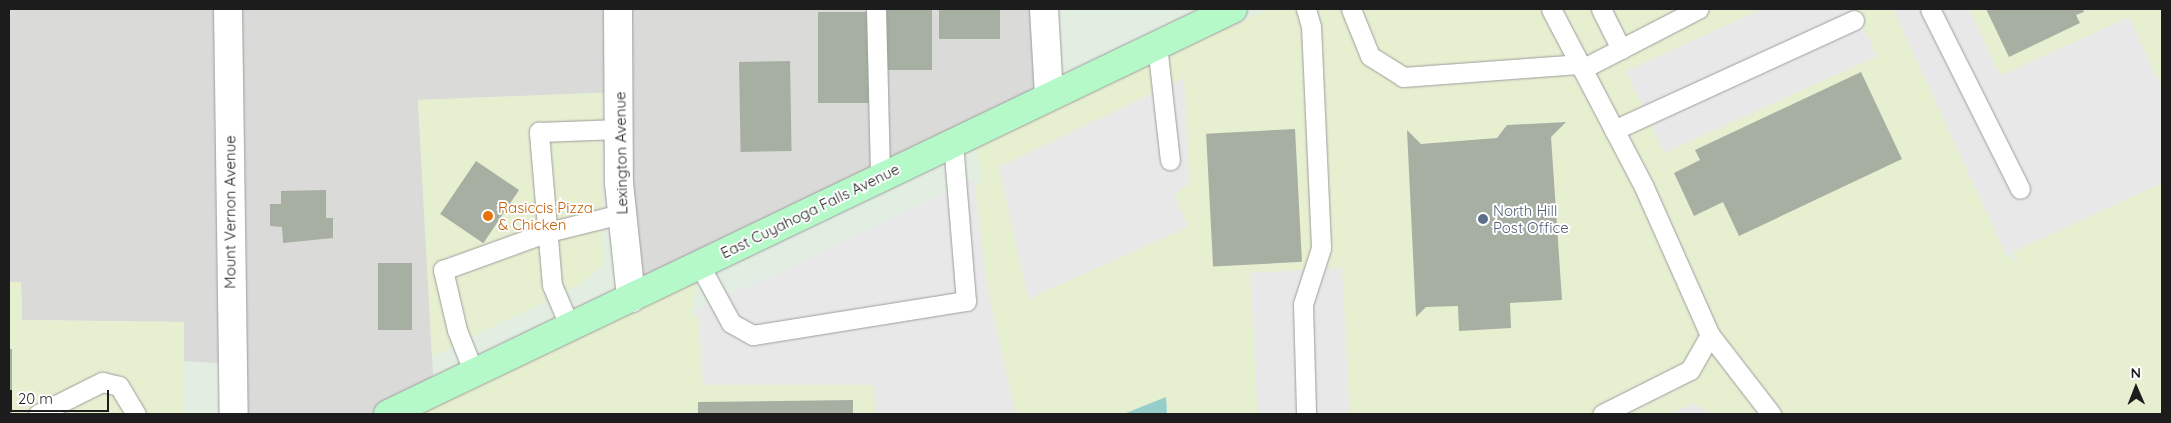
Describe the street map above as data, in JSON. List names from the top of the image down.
{
  "streets": {
    "street": ["Lexington Avenue", "East Cuyahoga Falls Avenue", "Mount Vernon Avenue"]
  },
  "crossings": [
    ["Lexington Avenue", "East Cuyahoga Falls Avenue"]
  ],
  "places": ["Rasiccis Pizza & Chicken", "North Hill Post Office"],
  "scale_bar": "20 m",
  "north": "top"
}
